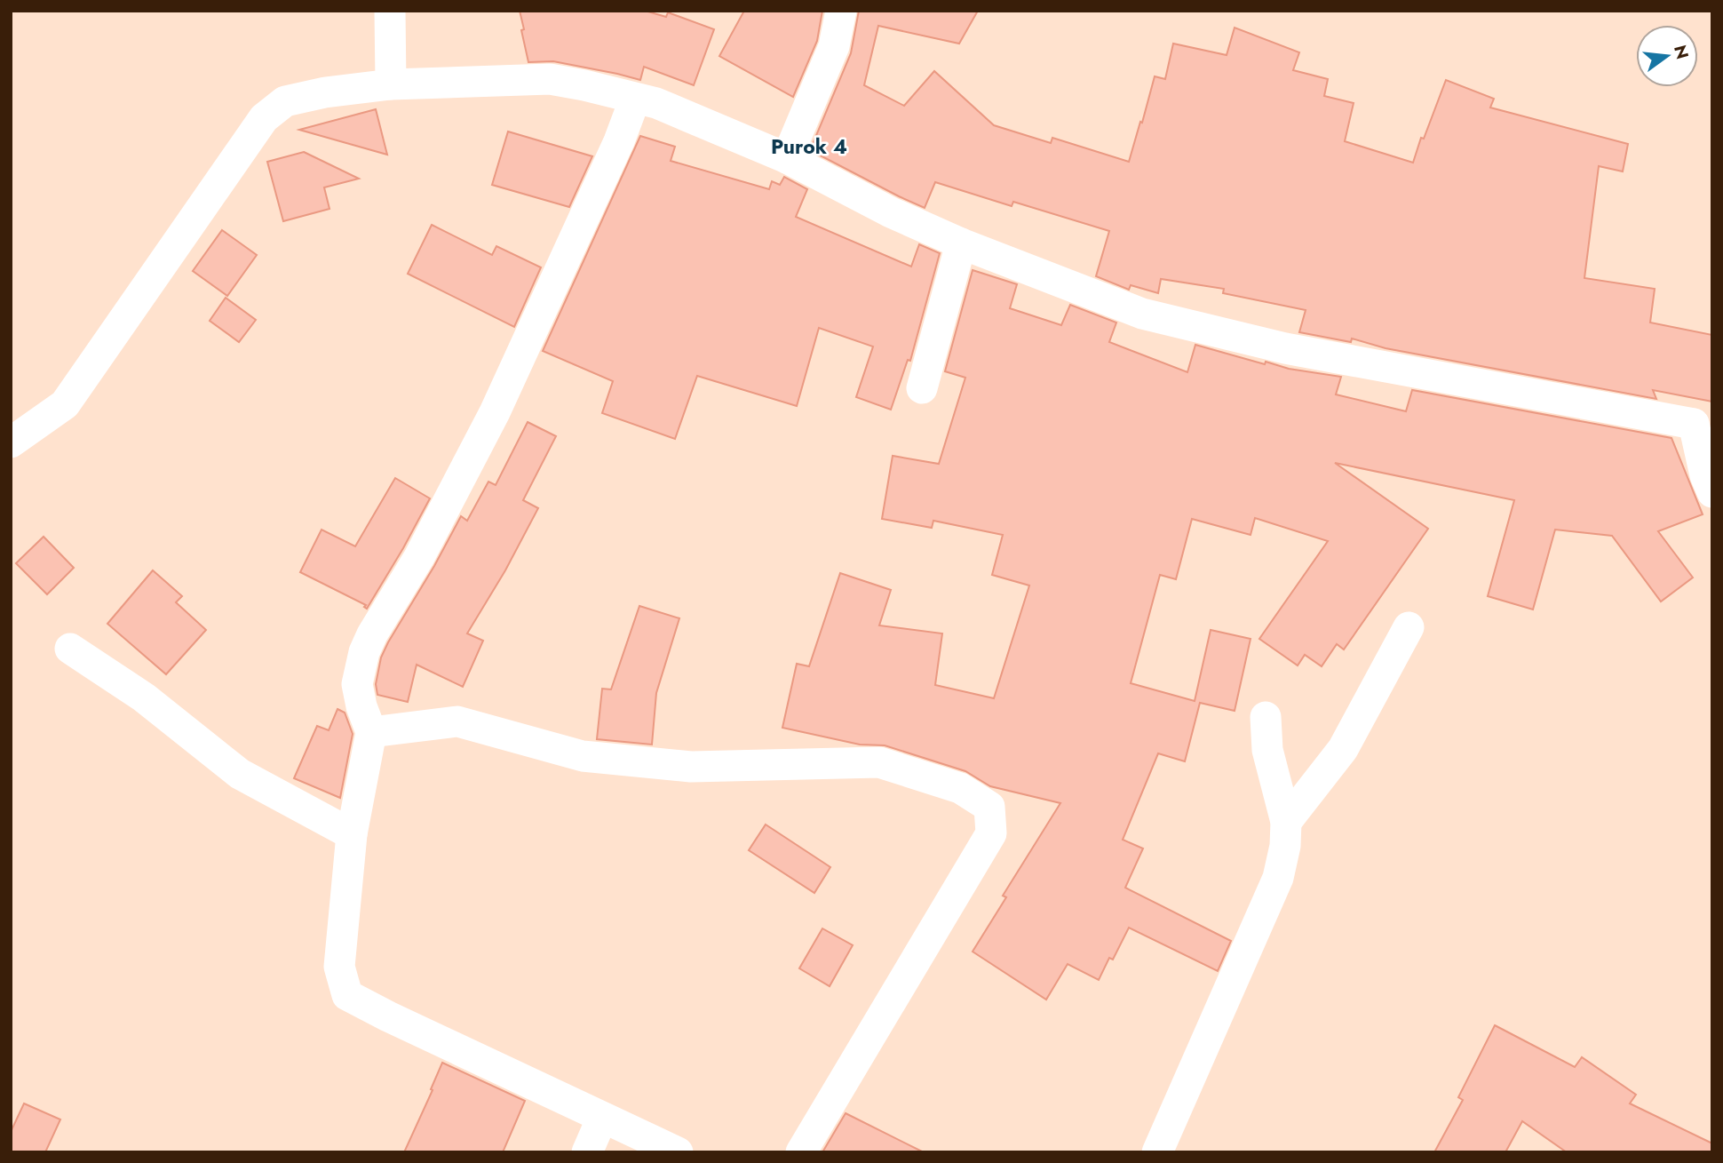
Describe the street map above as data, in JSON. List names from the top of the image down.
{
  "districts": ["Purok 4"],
  "north": "right"
}
